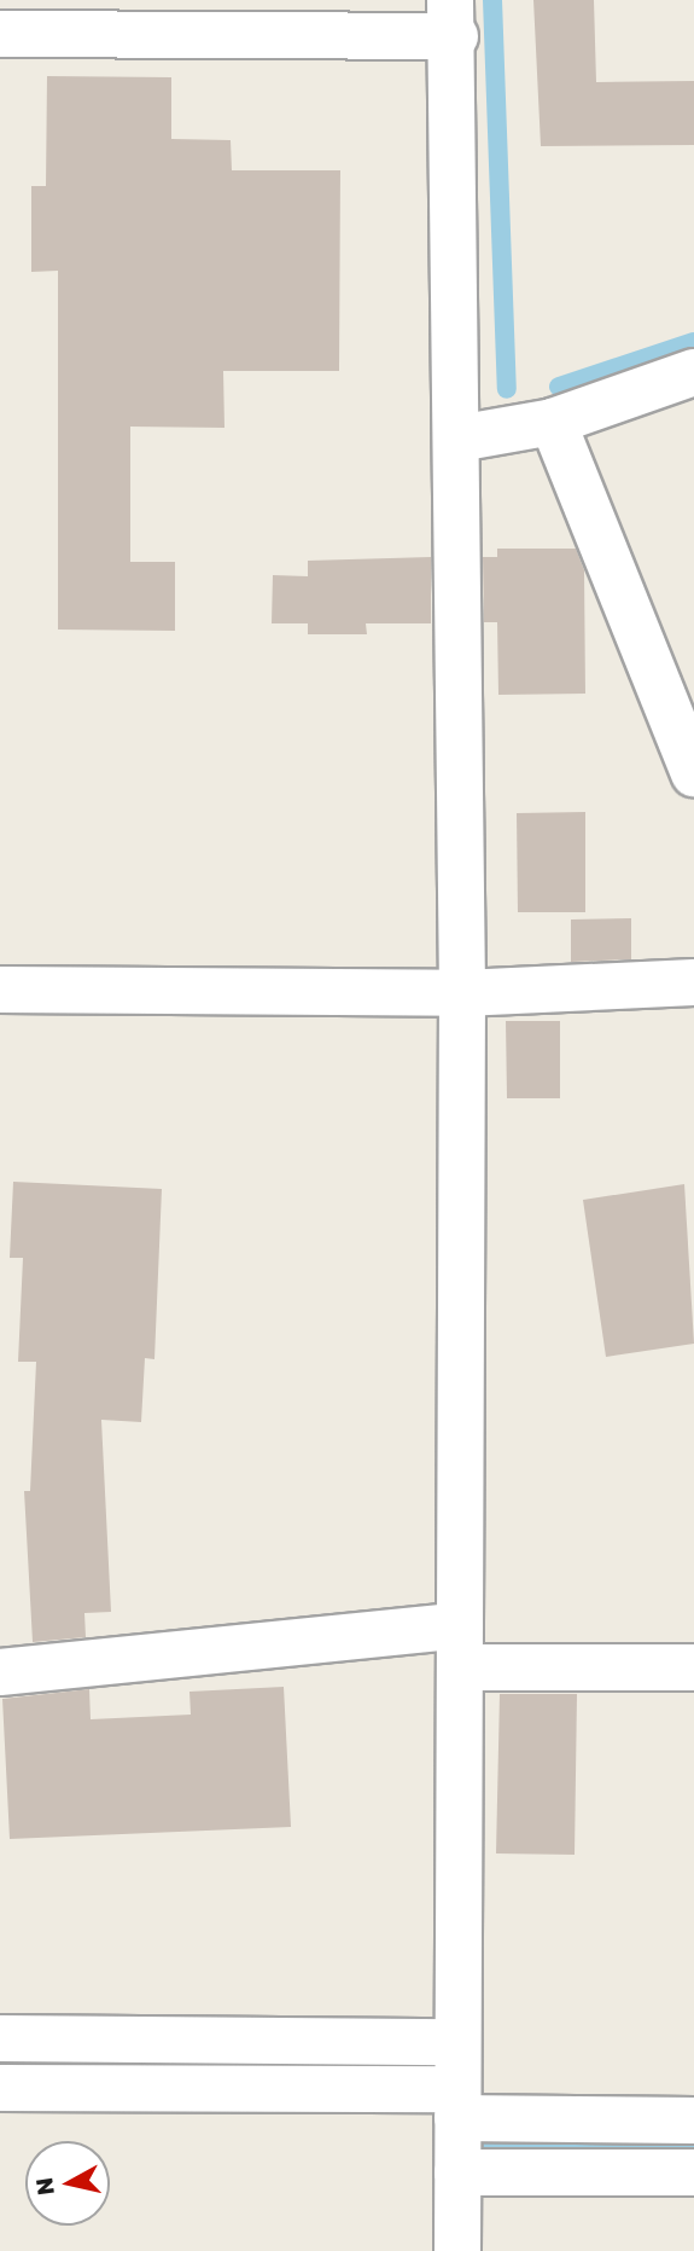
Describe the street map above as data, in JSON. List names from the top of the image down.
{
  "north": "left"
}
